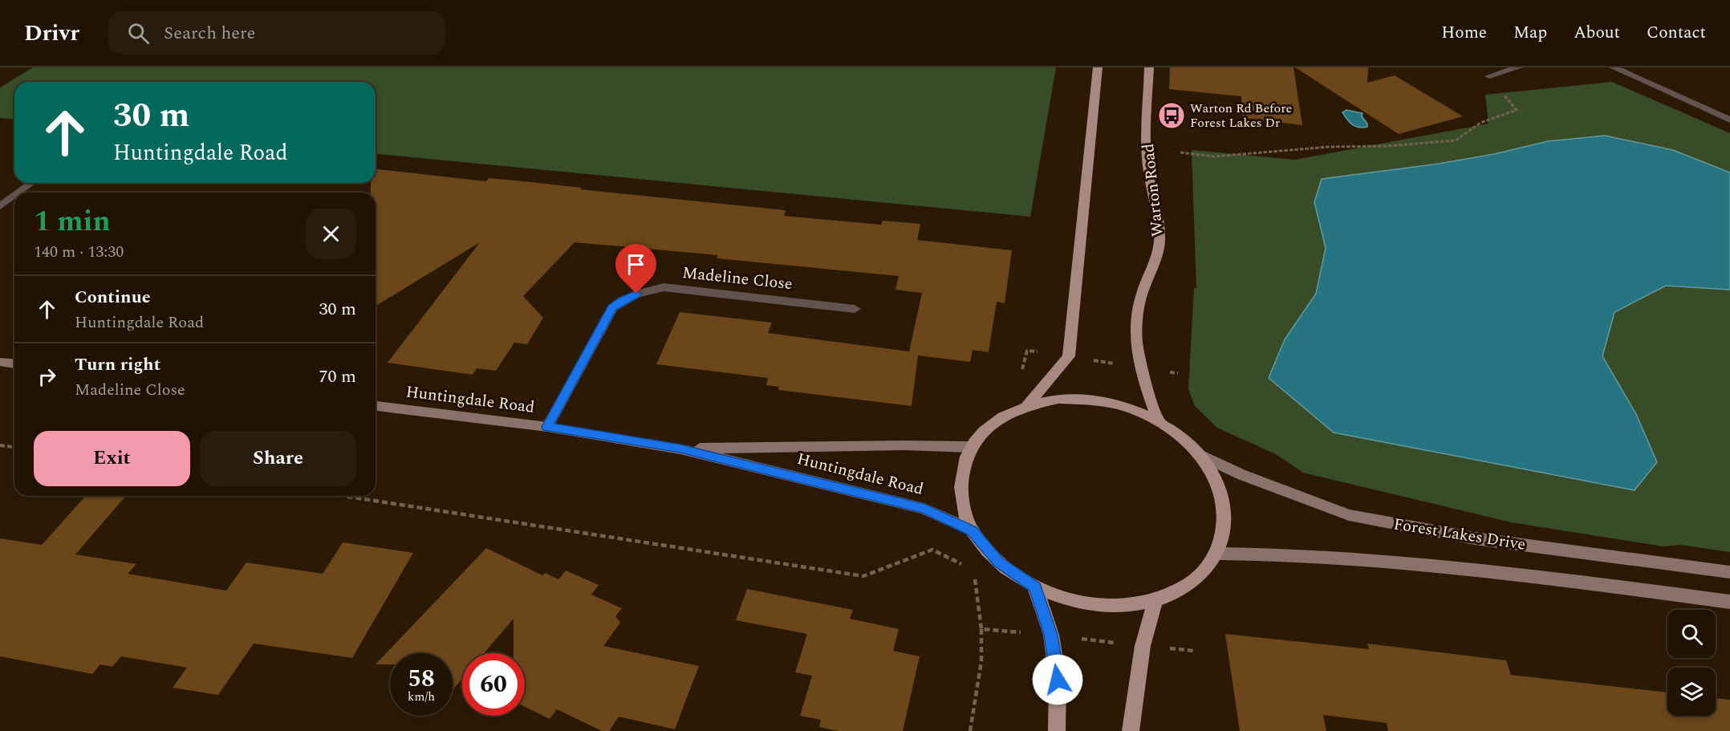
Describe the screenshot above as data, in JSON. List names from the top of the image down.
{
  "streets": {
    "main road": ["Warton Road", "Huntingdale Road", "Forest Lakes Drive"],
    "street": ["Madeline Close"]
  },
  "crossings": [
    ["Madeline Close", "Huntingdale Road"]
  ],
  "places": {
    "bus stop": ["Warton Rd Before Forest Lakes Dr"]
  },
  "page": {
    "header": "Drivr",
    "search": "Search here",
    "nav": [
      "Home",
      "Map",
      "About",
      "Contact"
    ],
    "turn": ["30 m", "Huntingdale Road"],
    "heading": ["1 min", "140 m · 13:30"],
    "list": [
      {
        "name": "Continue",
        "note": "Huntingdale Road",
        "value": "30 m"
      },
      {
        "name": "Turn right",
        "note": "Madeline Close",
        "value": "70 m"
      }
    ],
    "buttons": ["Exit", "Share"],
    "speed": "58 km/h",
    "limit": "60"
  }
}
